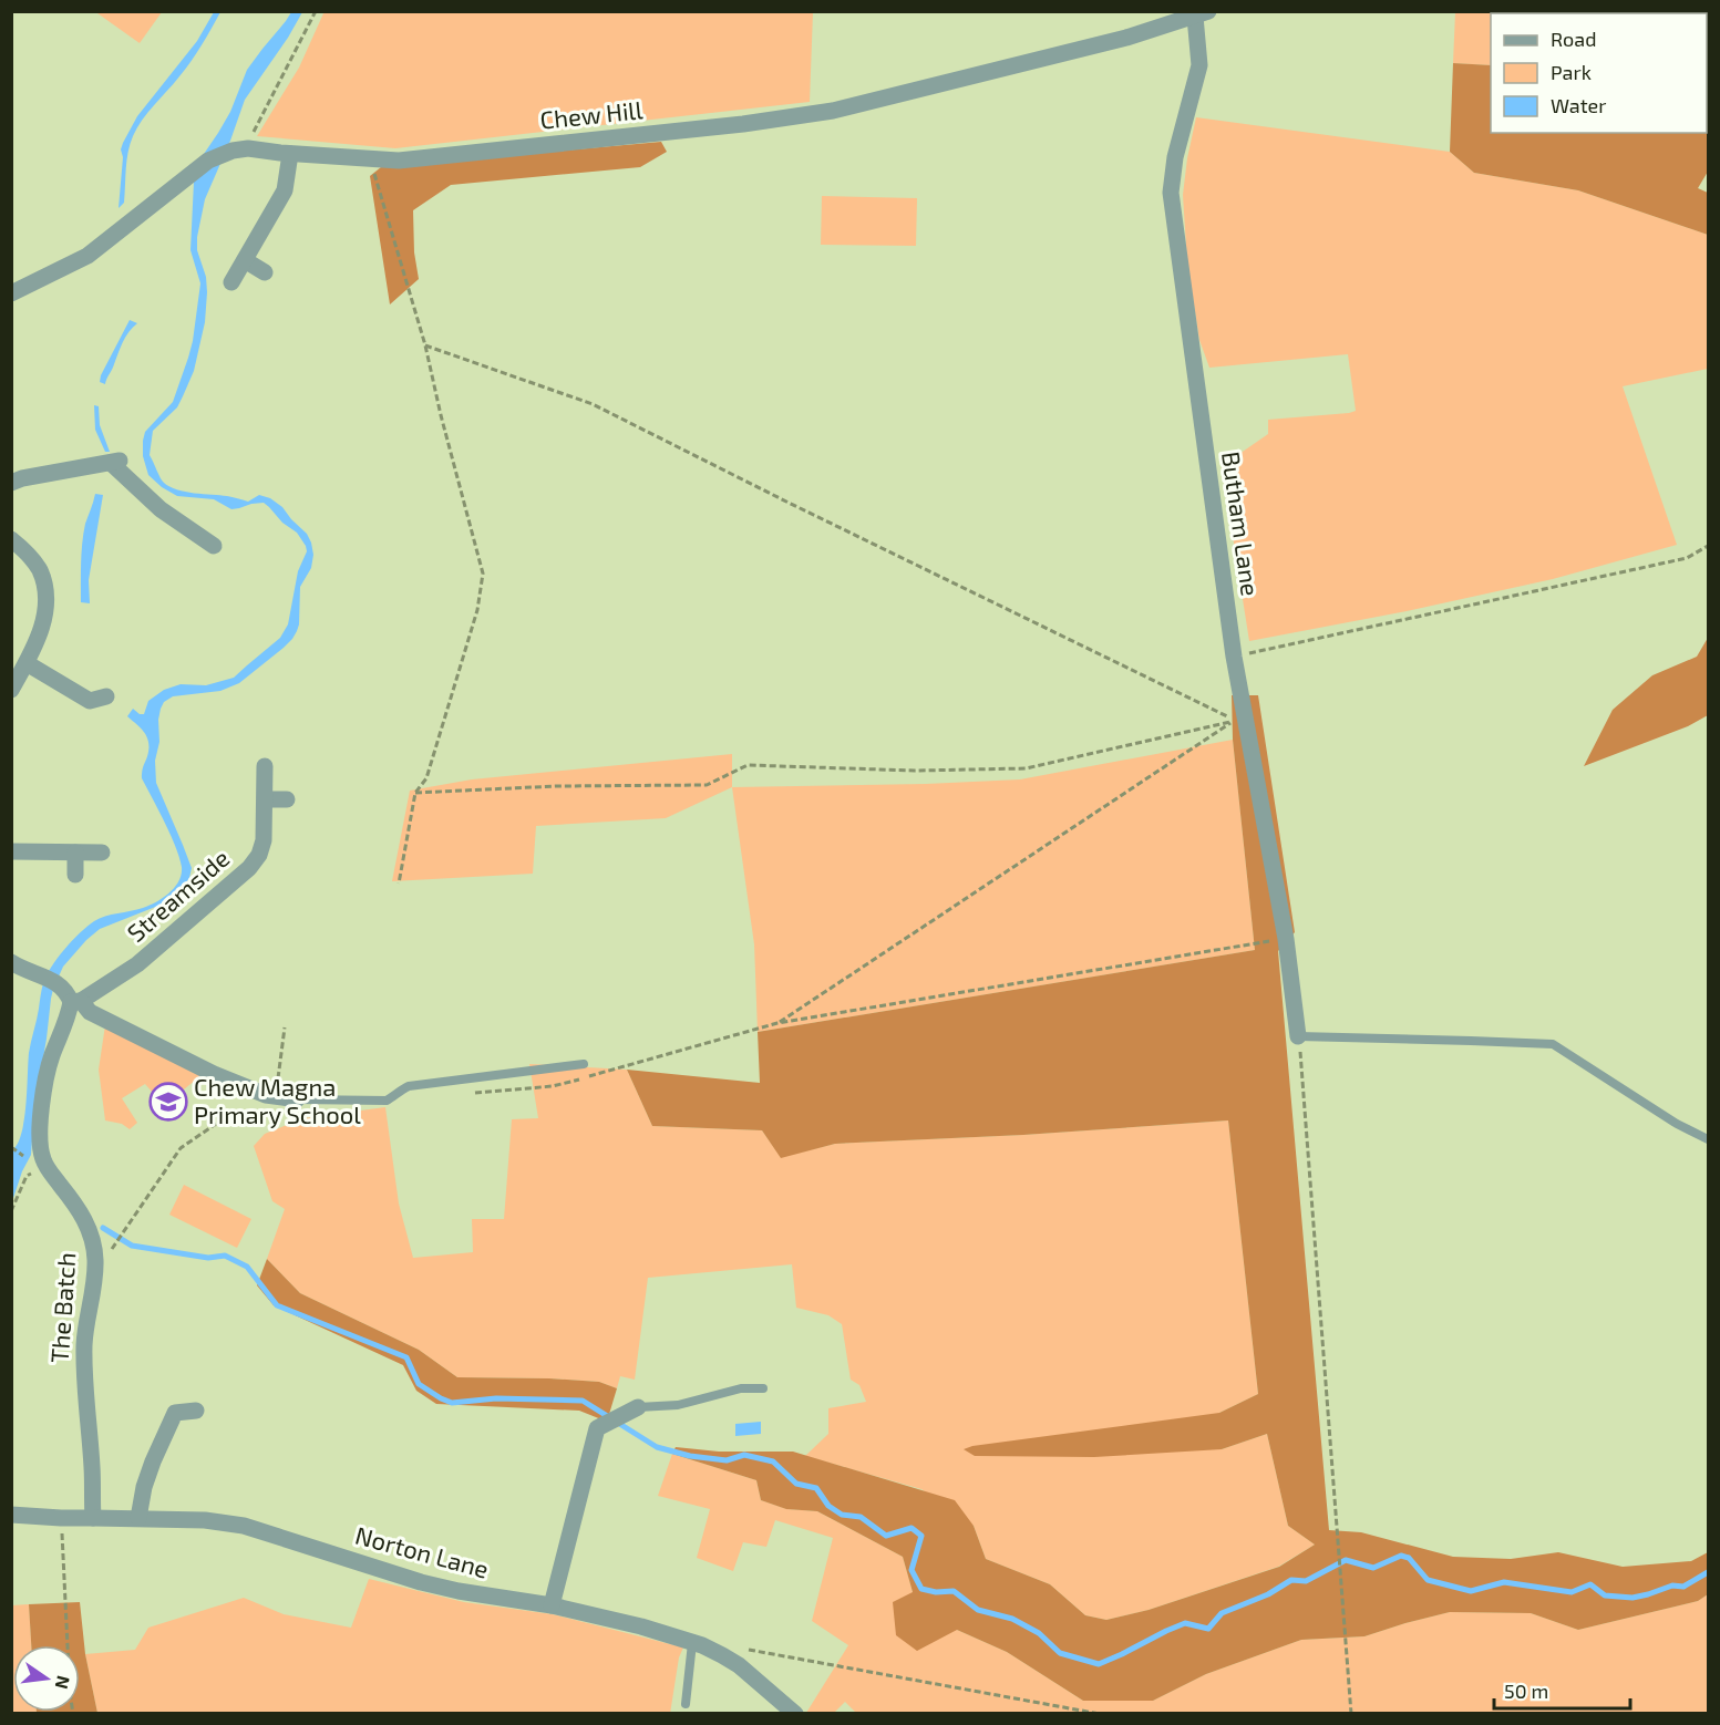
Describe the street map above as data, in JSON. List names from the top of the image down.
{
  "streets": {
    "street": [
      "Chew Hill",
      "Butham Lane",
      "Streamside",
      "The Batch",
      "Norton Lane"
    ]
  },
  "crossings": [
    ["Chew Hill", "Butham Lane"],
    ["Streamside", "The Batch"],
    ["The Batch", "Norton Lane"]
  ],
  "places": {
    "school or university": ["Chew Magna Primary School"]
  },
  "legend": ["Road", "Park", "Water"],
  "scale_bar": "50 m",
  "north": "right"
}
